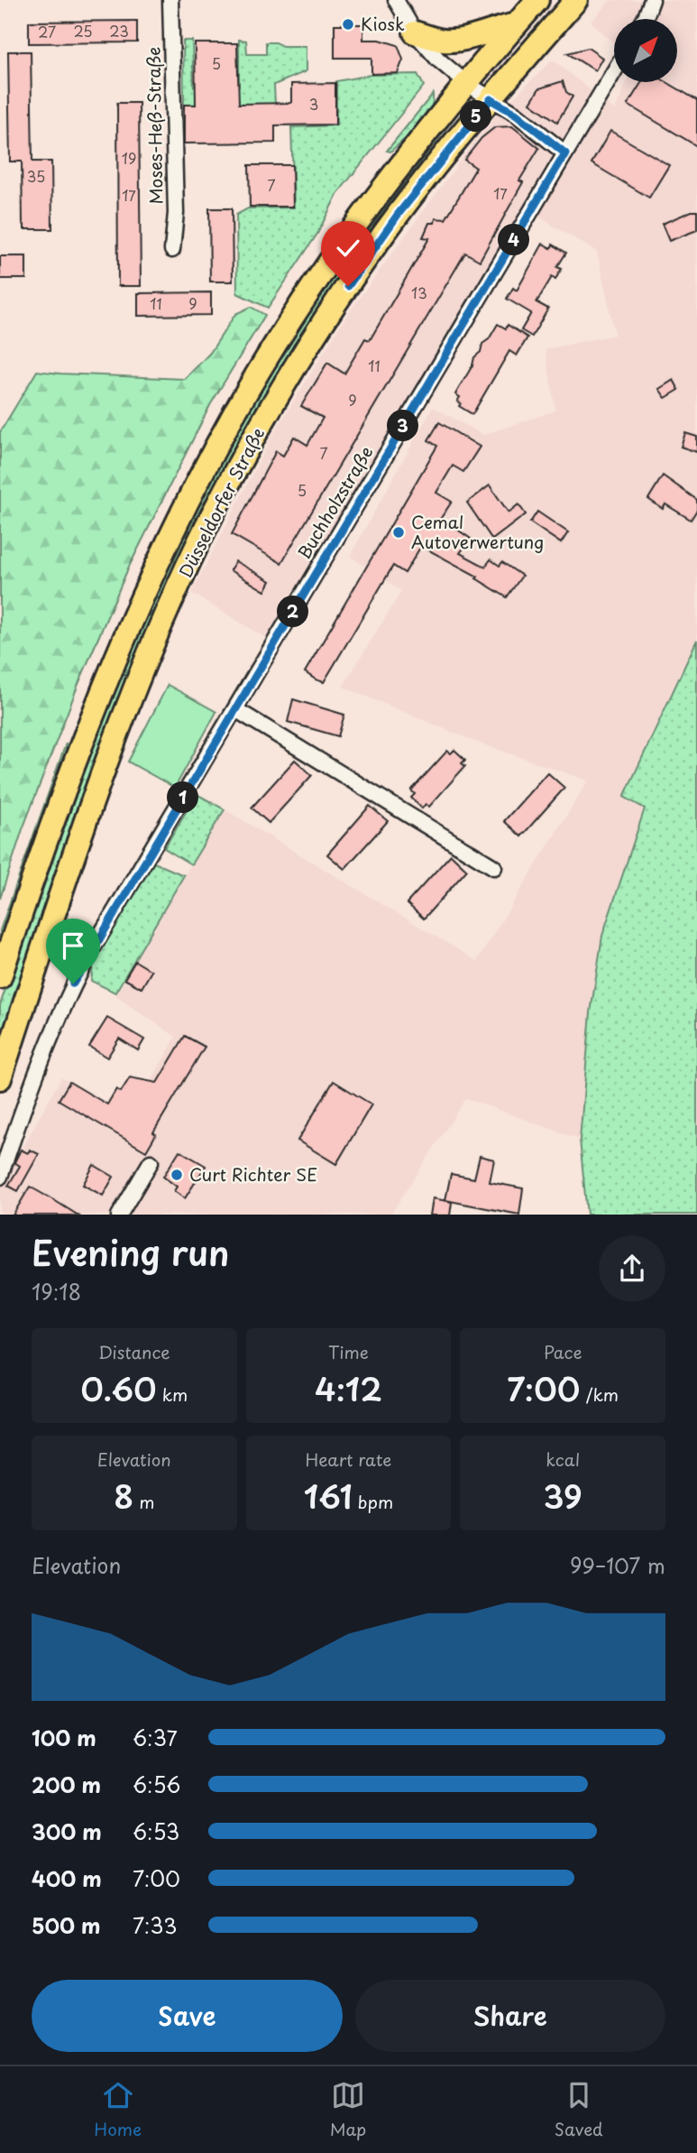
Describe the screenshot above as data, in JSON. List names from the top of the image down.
{
  "streets": {
    "main road": ["Düsseldorfer Straße"],
    "street": ["Moses-Heß-Straße", "Buchholzstraße"]
  },
  "places": ["Kiosk", "Cemal Autoverwertung", "Curt Richter SE"],
  "house_numbers": [
    "25",
    "23",
    "27",
    "5",
    "3",
    "19",
    "35",
    "7",
    "17",
    "17",
    "13",
    "11",
    "9",
    "11",
    "9",
    "7",
    "5"
  ],
  "north": "top right",
  "page": {
    "pins": [
      "5",
      "4",
      "3",
      "2",
      "1"
    ],
    "heading": ["Evening run", "19:18"],
    "stats": [
      ["Distance", "0.60 km"],
      ["Time", "4:12"],
      ["Pace", "7:00 /km"],
      ["Elevation", "8 m"],
      ["Heart rate", "161 bpm"],
      ["kcal", "39"]
    ],
    "chart": ["Elevation", "99–107 m"],
    "list": [
      {
        "name": "100 m",
        "note": "6:37"
      },
      {
        "name": "200 m",
        "note": "6:56"
      },
      {
        "name": "300 m",
        "note": "6:53"
      },
      {
        "name": "400 m",
        "note": "7:00"
      },
      {
        "name": "500 m",
        "note": "7:33"
      }
    ],
    "buttons": ["Save", "Share"],
    "tabs": ["Home", "Map", "Saved"]
  }
}
